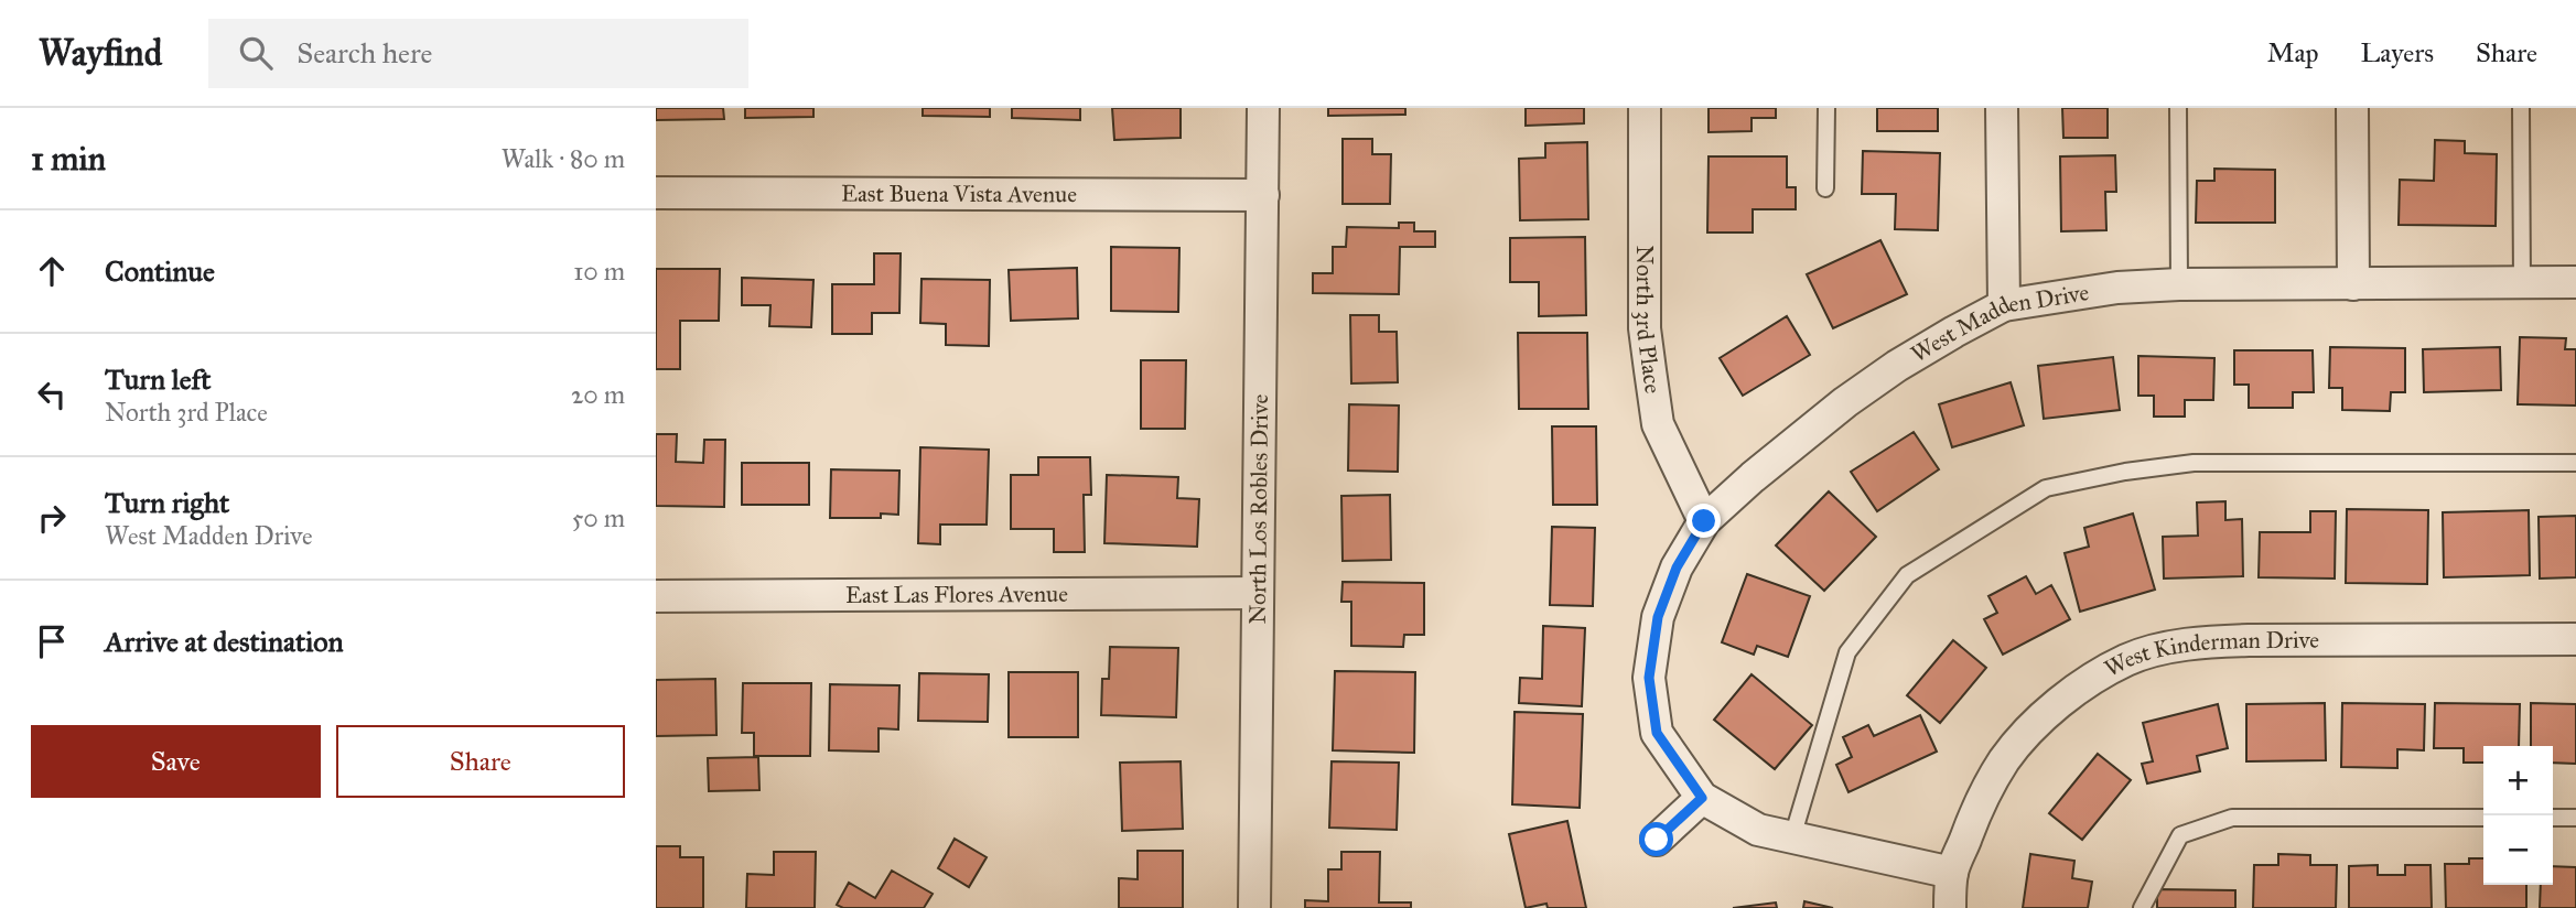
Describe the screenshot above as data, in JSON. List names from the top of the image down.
{
  "streets": {
    "street": [
      "East Buena Vista Avenue",
      "North 3rd Place",
      "West Madden Drive",
      "North Los Robles Drive",
      "East Las Flores Avenue",
      "West Kinderman Drive"
    ]
  },
  "crossings": [
    ["East Buena Vista Avenue", "North Los Robles Drive"],
    ["North 3rd Place", "West Madden Drive"],
    ["North Los Robles Drive", "East Las Flores Avenue"]
  ],
  "page": {
    "header": "Wayfind",
    "search": "Search here",
    "nav": ["Map", "Layers", "Share"],
    "heading": ["1 min", "Walk · 80 m"],
    "list": [
      ["Continue", "10 m"],
      ["Turn left", "North 3rd Place", "20 m"],
      ["Turn right", "West Madden Drive", "50 m"],
      "Arrive at destination"
    ],
    "buttons": ["Save", "Share"],
    "map_buttons": ["+", "−"]
  }
}
